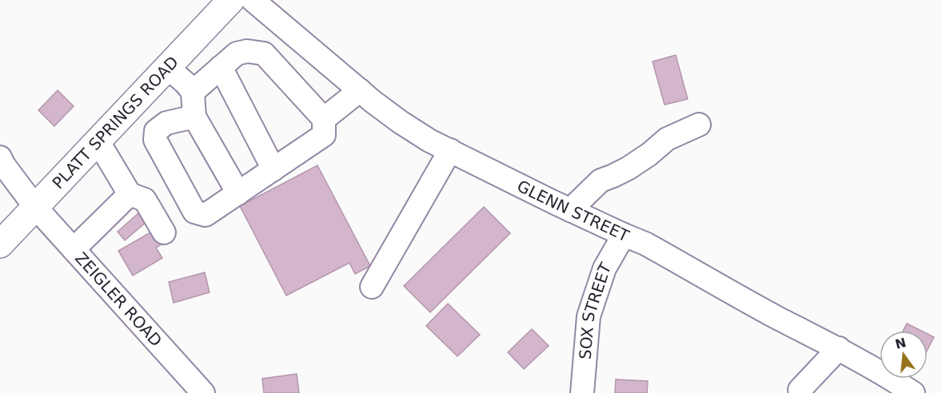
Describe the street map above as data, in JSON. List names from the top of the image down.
{
  "streets": {
    "main road": ["PLATT SPRINGS ROAD"],
    "street": ["GLENN STREET", "ZEIGLER ROAD", "SOX STREET"]
  },
  "crossings": [
    ["PLATT SPRINGS ROAD", "ZEIGLER ROAD"],
    ["GLENN STREET", "SOX STREET"]
  ],
  "north": "top"
}
